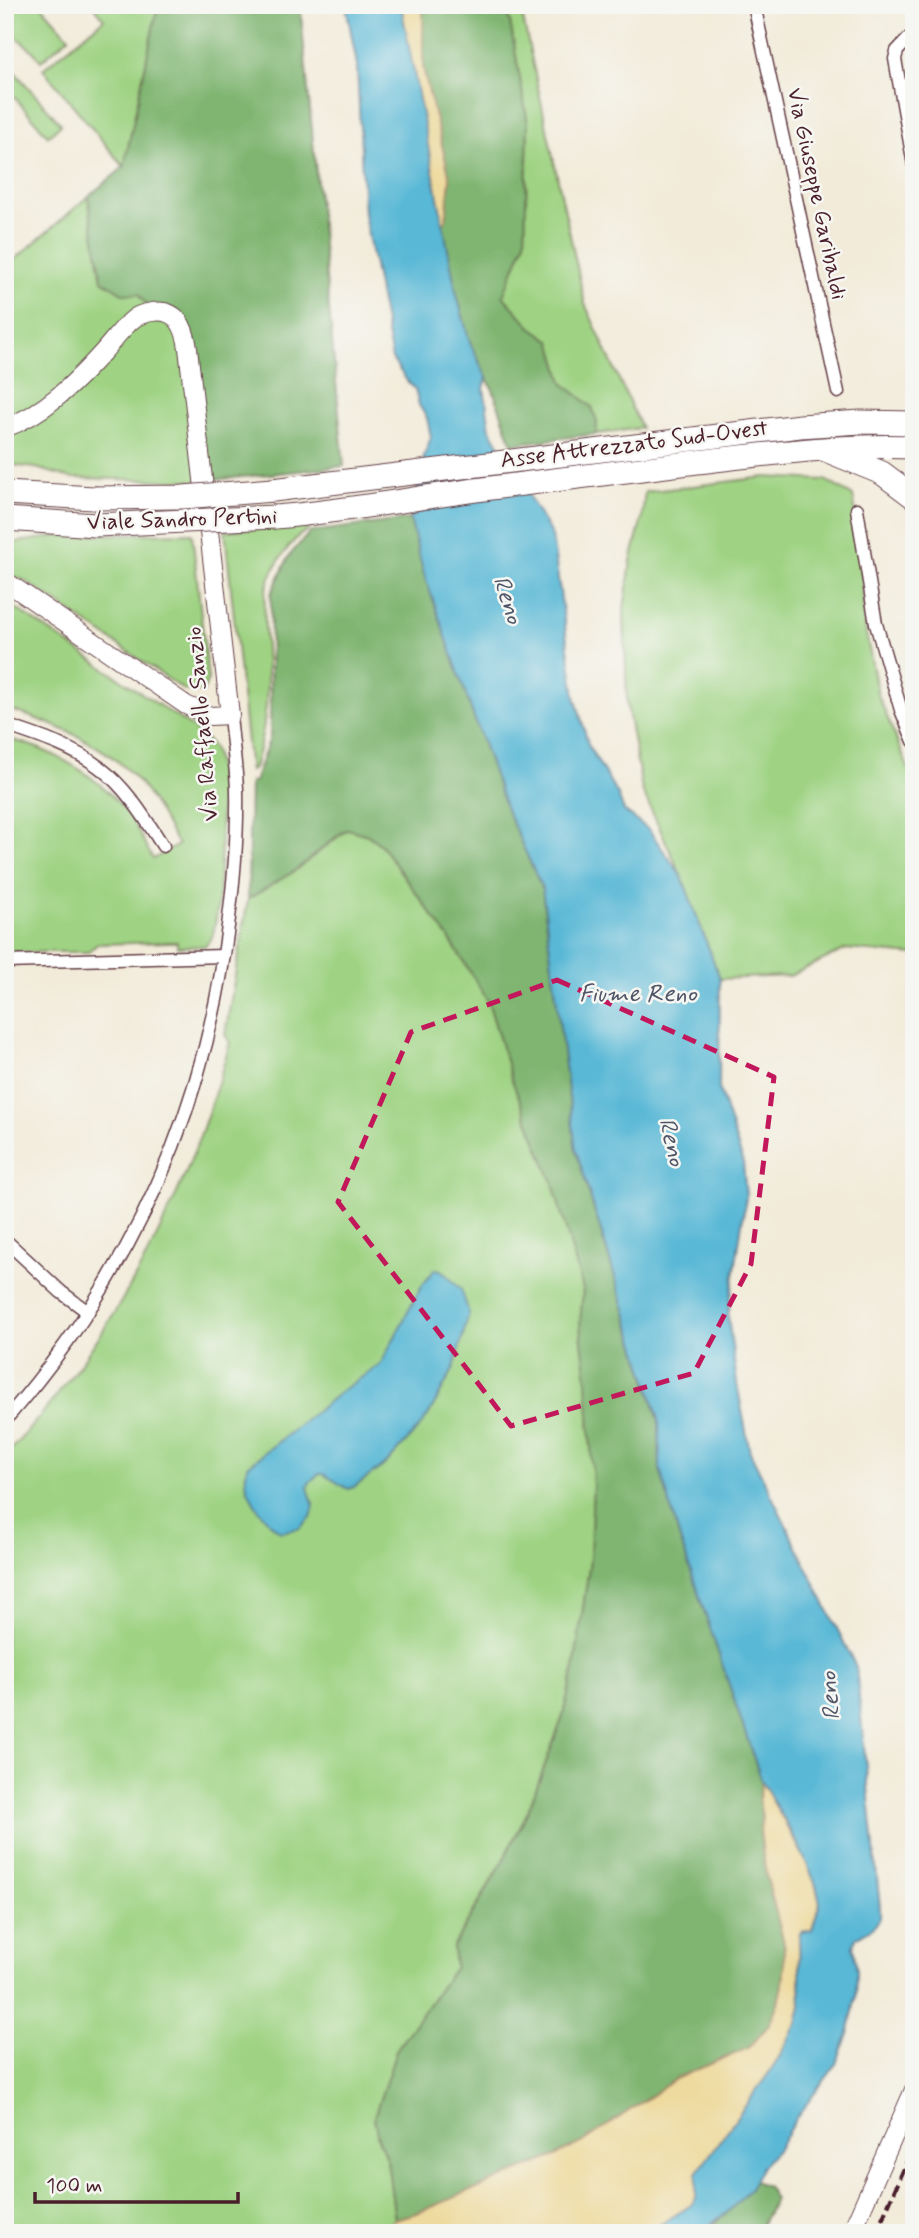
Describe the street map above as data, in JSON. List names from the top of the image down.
{
  "streets": {
    "highway": ["Asse Attrezzato Sud-Ovest", "Viale Sandro Pertini"],
    "street": ["Via Giuseppe Garibaldi", "Via Raffaello Sanzio"]
  },
  "crossings": [
    ["Asse Attrezzato Sud-Ovest", "Viale Sandro Pertini"]
  ],
  "water": ["Reno", "Fiume Reno"],
  "scale_bar": "100 m"
}
